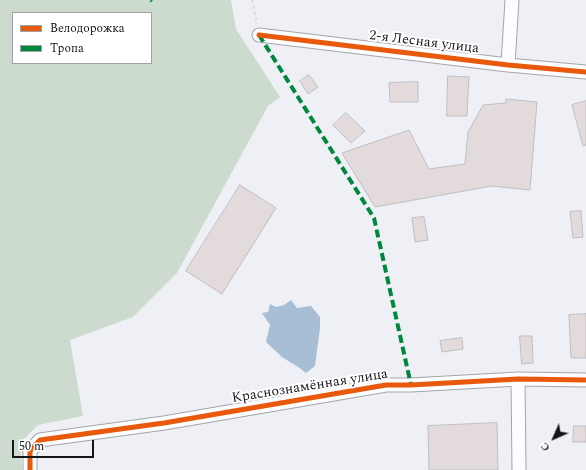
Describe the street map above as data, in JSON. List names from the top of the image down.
{
  "streets": {
    "street": ["2-я Лесная улица", "Краснознамённая улица"]
  },
  "legend": ["Велодорожка", "Тропа"],
  "scale_bar": "50 m",
  "north": "bottom left"
}
